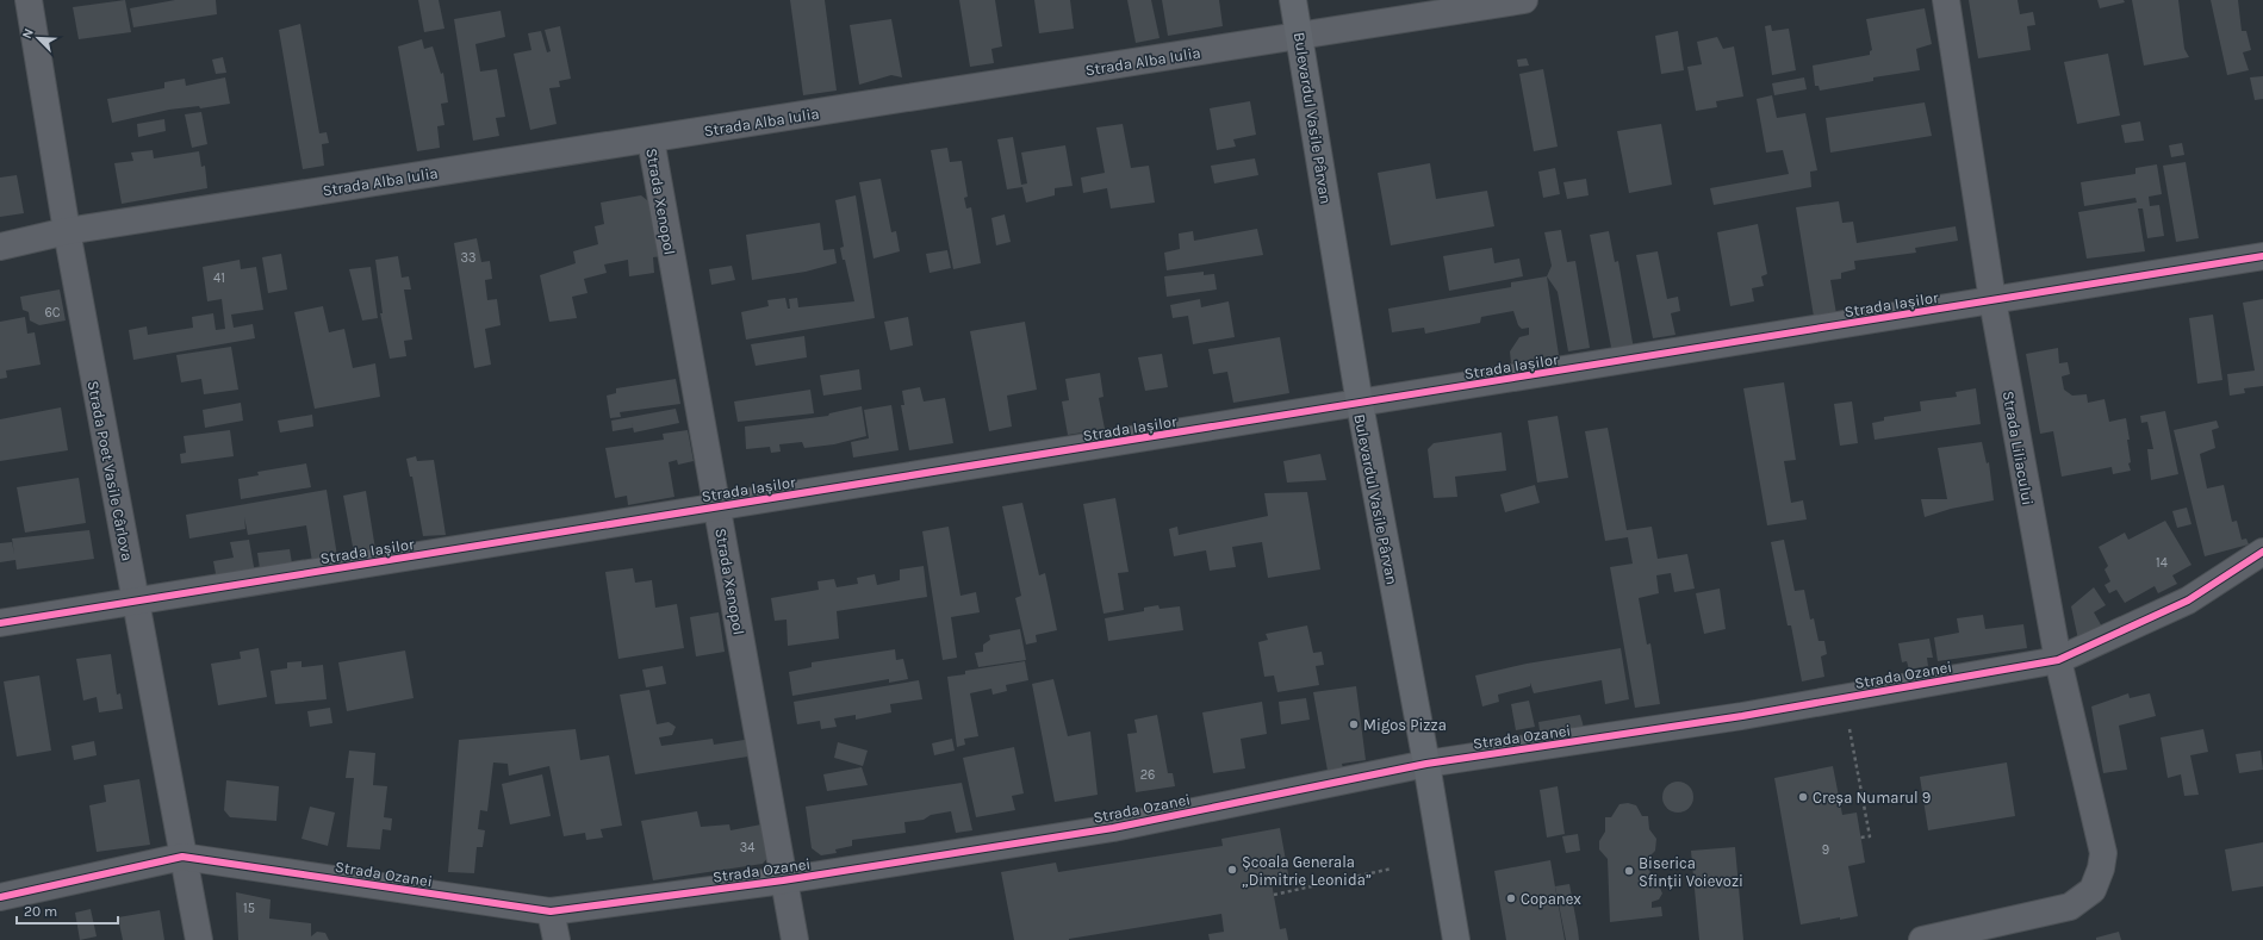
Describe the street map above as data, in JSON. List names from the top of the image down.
{
  "streets": {
    "street": [
      "Strada Alba Iulia",
      "Bulevardul Vasile Pârvan",
      "Strada Xenopol",
      "Strada Iașilor",
      "Strada Liliacului",
      "Strada Poet Vasile Cârlova",
      "Strada Ozanei"
    ]
  },
  "crossings": [
    ["Strada Alba Iulia", "Bulevardul Vasile Pârvan"],
    ["Strada Alba Iulia", "Strada Xenopol"],
    ["Strada Alba Iulia", "Strada Poet Vasile Cârlova"],
    ["Bulevardul Vasile Pârvan", "Strada Iașilor"],
    ["Bulevardul Vasile Pârvan", "Strada Ozanei"],
    ["Strada Xenopol", "Strada Iașilor"],
    ["Strada Xenopol", "Strada Ozanei"],
    ["Strada Iașilor", "Strada Liliacului"],
    ["Strada Iașilor", "Strada Poet Vasile Cârlova"],
    ["Strada Liliacului", "Strada Ozanei"],
    ["Strada Poet Vasile Cârlova", "Strada Ozanei"]
  ],
  "places": [
    "Migos Pizza",
    "Creșa Numarul 9",
    "Școala Generala „Dimitrie Leonida”",
    "Biserica Sfinții Voievozi",
    "Copanex"
  ],
  "house_numbers": [
    "33",
    "41",
    "6C",
    "14",
    "26",
    "34",
    "9",
    "15"
  ],
  "scale_bar": "20 m",
  "north": "top left"
}
